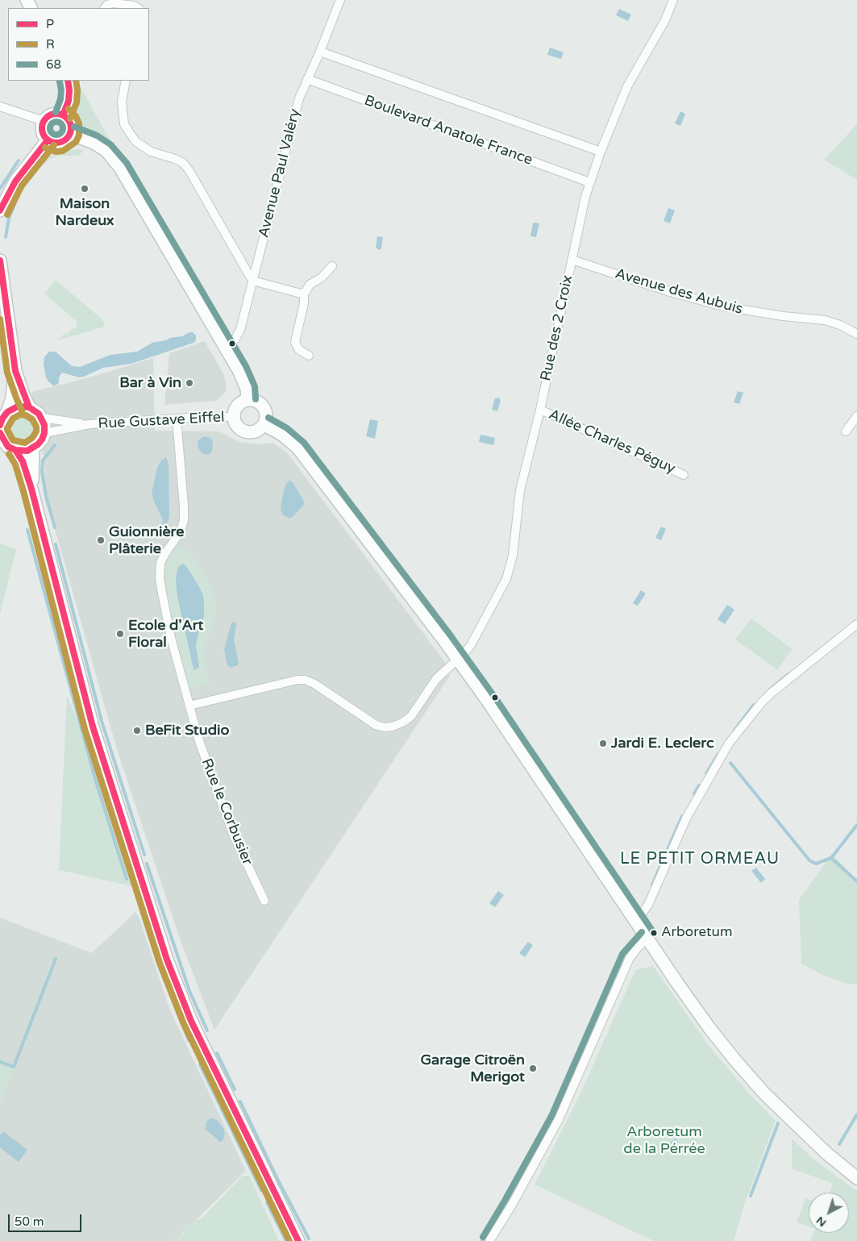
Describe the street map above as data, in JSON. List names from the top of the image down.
{
  "streets": {
    "street": [
      "Boulevard Anatole France",
      "Avenue Paul Valéry",
      "Avenue des Aubuis",
      "Rue des 2 Croix",
      "Rue Gustave Eiffel",
      "Allée Charles Péguy",
      "Rue le Corbusier"
    ]
  },
  "crossings": [
    ["Boulevard Anatole France", "Avenue Paul Valéry"],
    ["Boulevard Anatole France", "Rue des 2 Croix"],
    ["Avenue des Aubuis", "Rue des 2 Croix"],
    ["Rue des 2 Croix", "Allée Charles Péguy"],
    ["Rue des 2 Croix", "Rue le Corbusier"],
    ["Rue Gustave Eiffel", "Rue le Corbusier"]
  ],
  "districts": ["LE PETIT ORMEAU"],
  "parks": ["Arboretum de la Pérrée"],
  "places": [
    "Maison Nardeux",
    "Bar à Vin",
    "Guionnière Plâterie",
    "Ecole d'Art Floral",
    "BeFit Studio",
    "Jardi E. Leclerc",
    "Arboretum",
    "Garage Citroën Merigot"
  ],
  "lines": ["transit line P", "transit line R", "transit line 68"],
  "legend": ["P", "R", "68"],
  "scale_bar": "50 m",
  "north": "bottom left"
}
